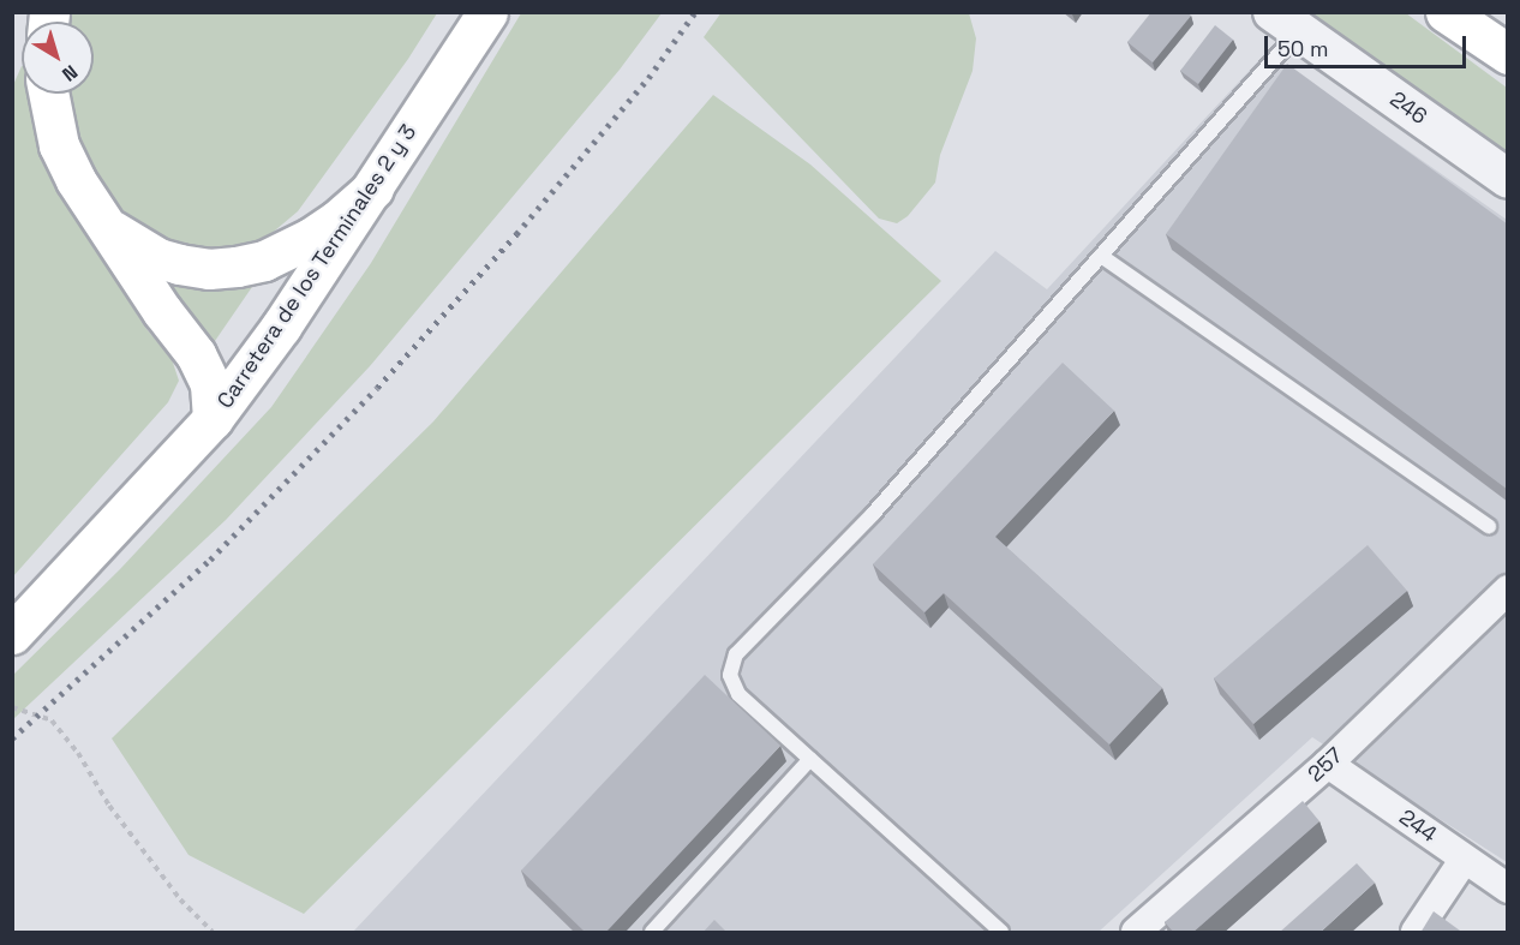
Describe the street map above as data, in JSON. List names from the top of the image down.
{
  "streets": {
    "main road": ["Carretera de los Terminales 2 y 3"],
    "street": ["246", "257", "244"]
  },
  "crossings": [
    ["257", "244"]
  ],
  "scale_bar": "50 m",
  "north": "bottom right"
}
